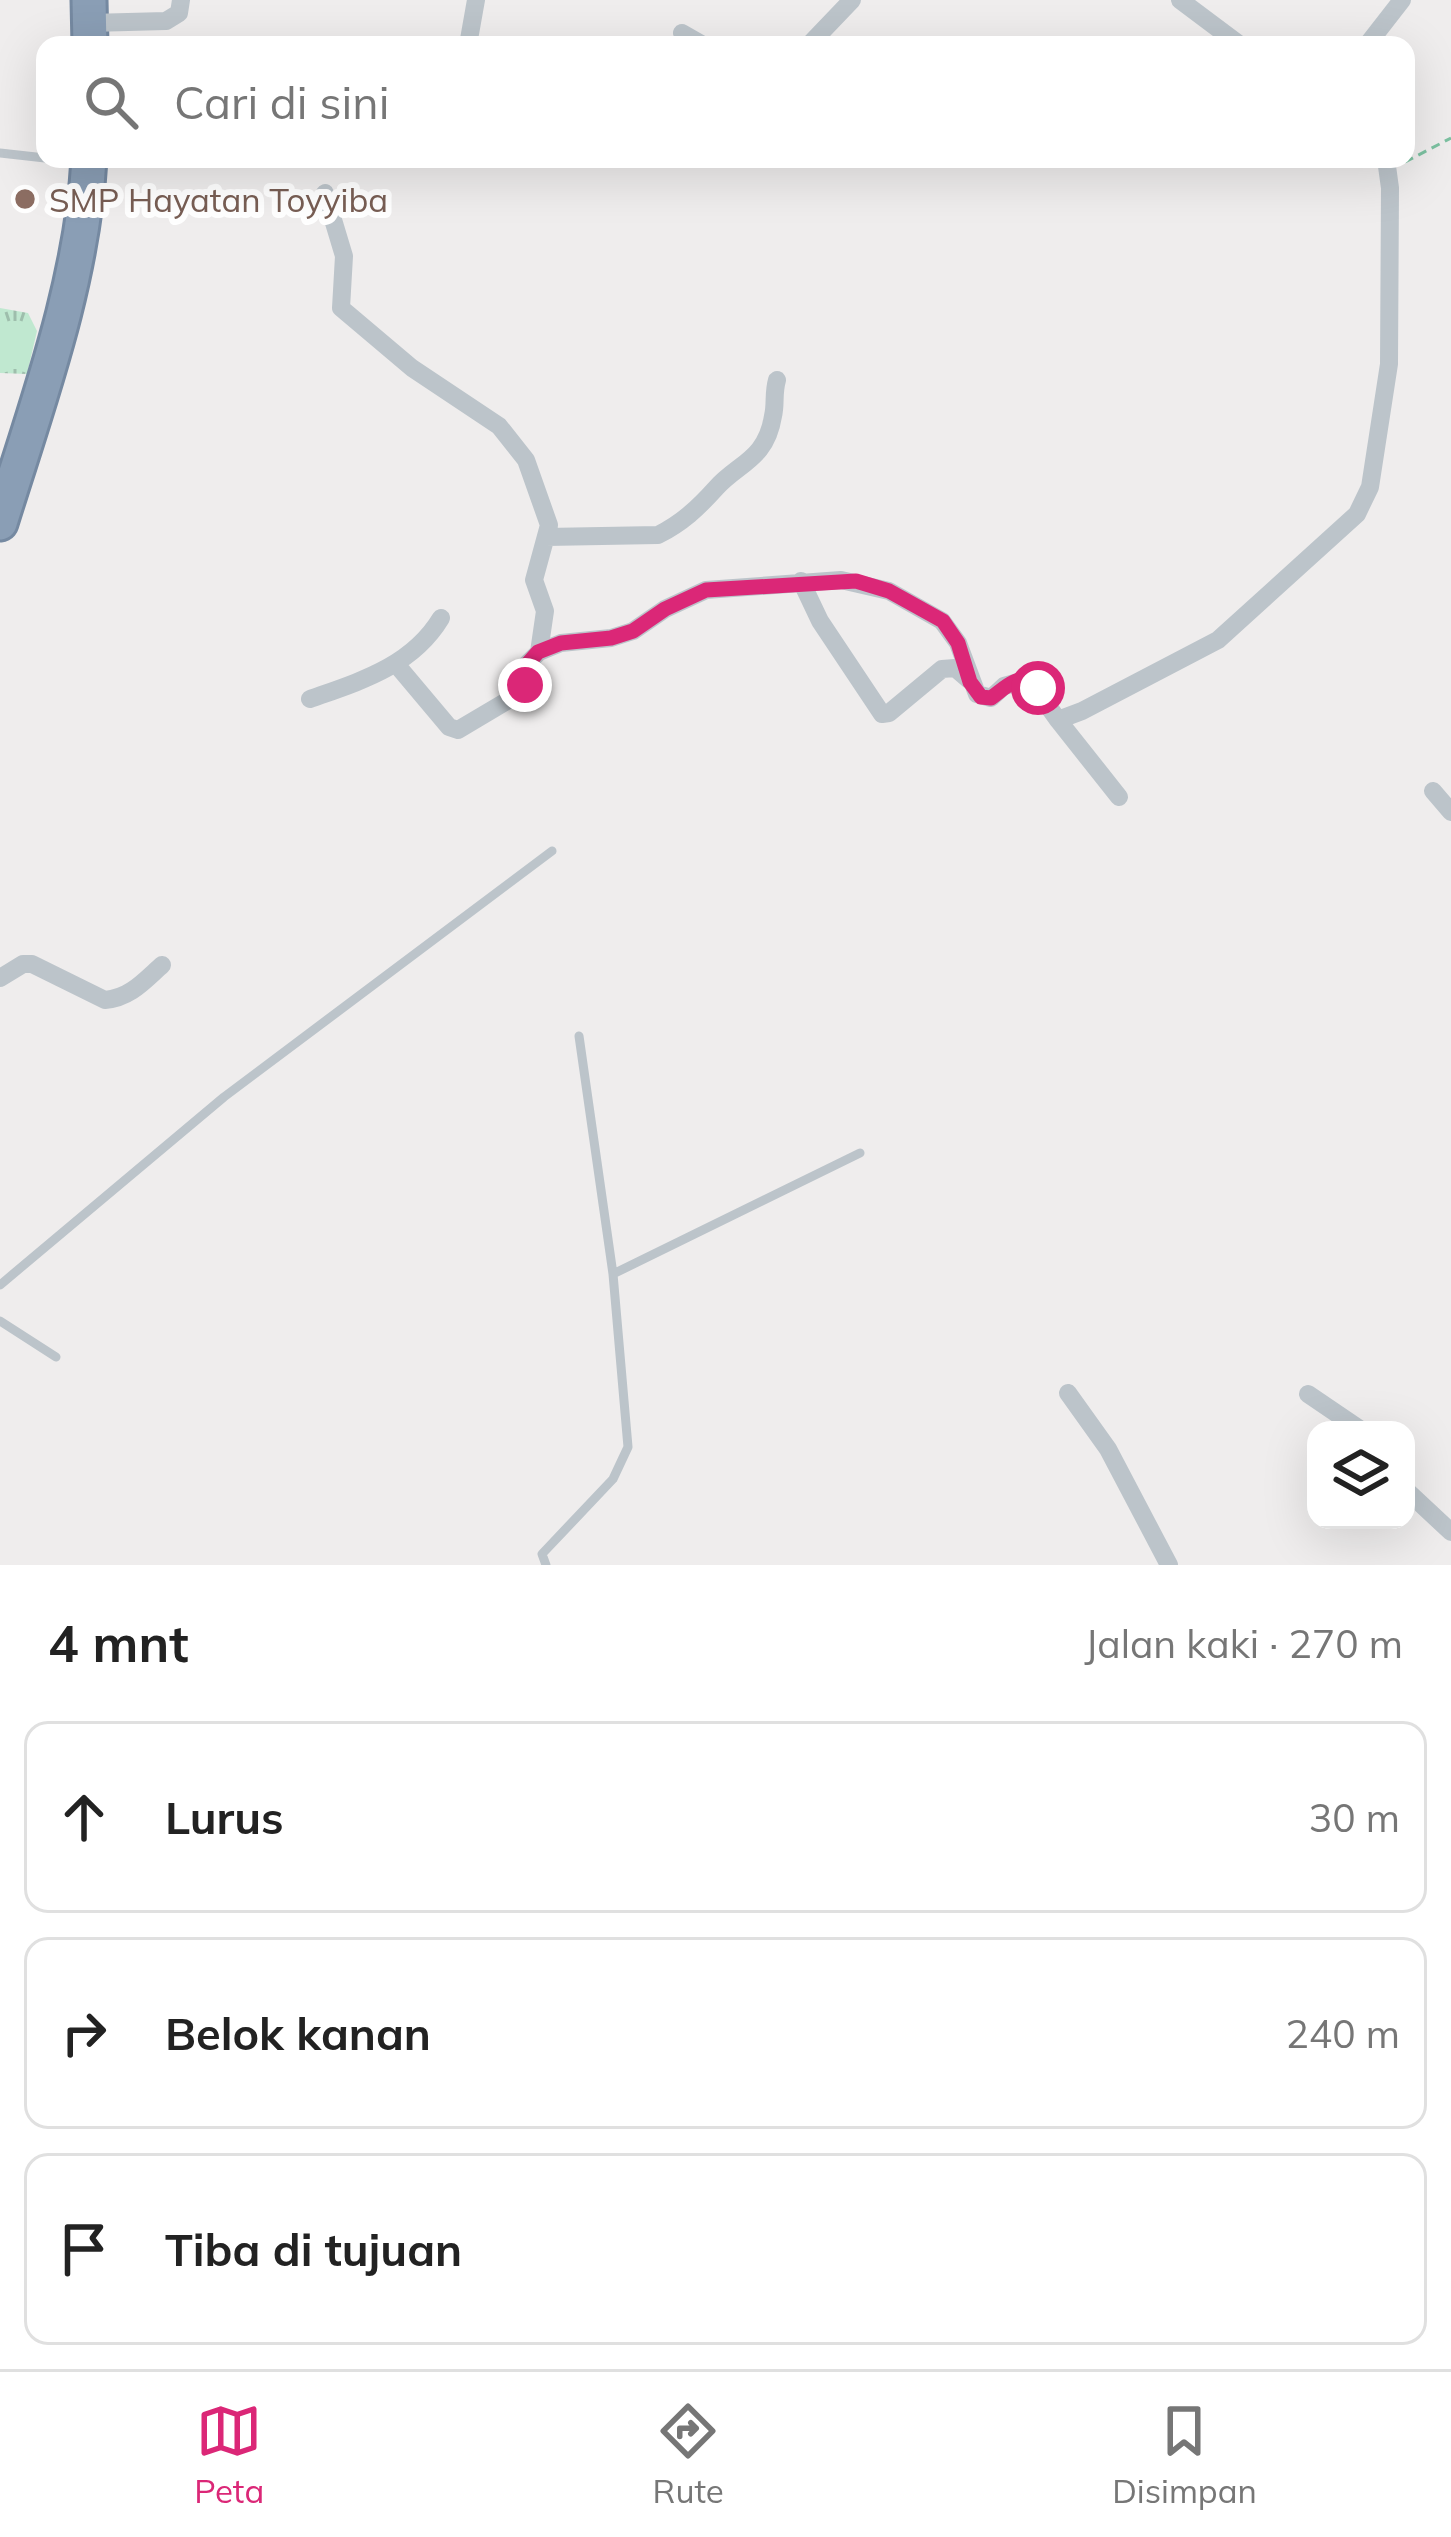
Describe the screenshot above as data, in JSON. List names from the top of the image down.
{
  "places": ["SMP Hayatan Toyyiba"],
  "page": {
    "search": "Cari di sini",
    "heading": ["4 mnt", "Jalan kaki · 270 m"],
    "list": [
      ["Lurus", "30 m"],
      ["Belok kanan", "240 m"],
      "Tiba di tujuan"
    ],
    "nav": ["Peta", "Rute", "Disimpan"]
  }
}
